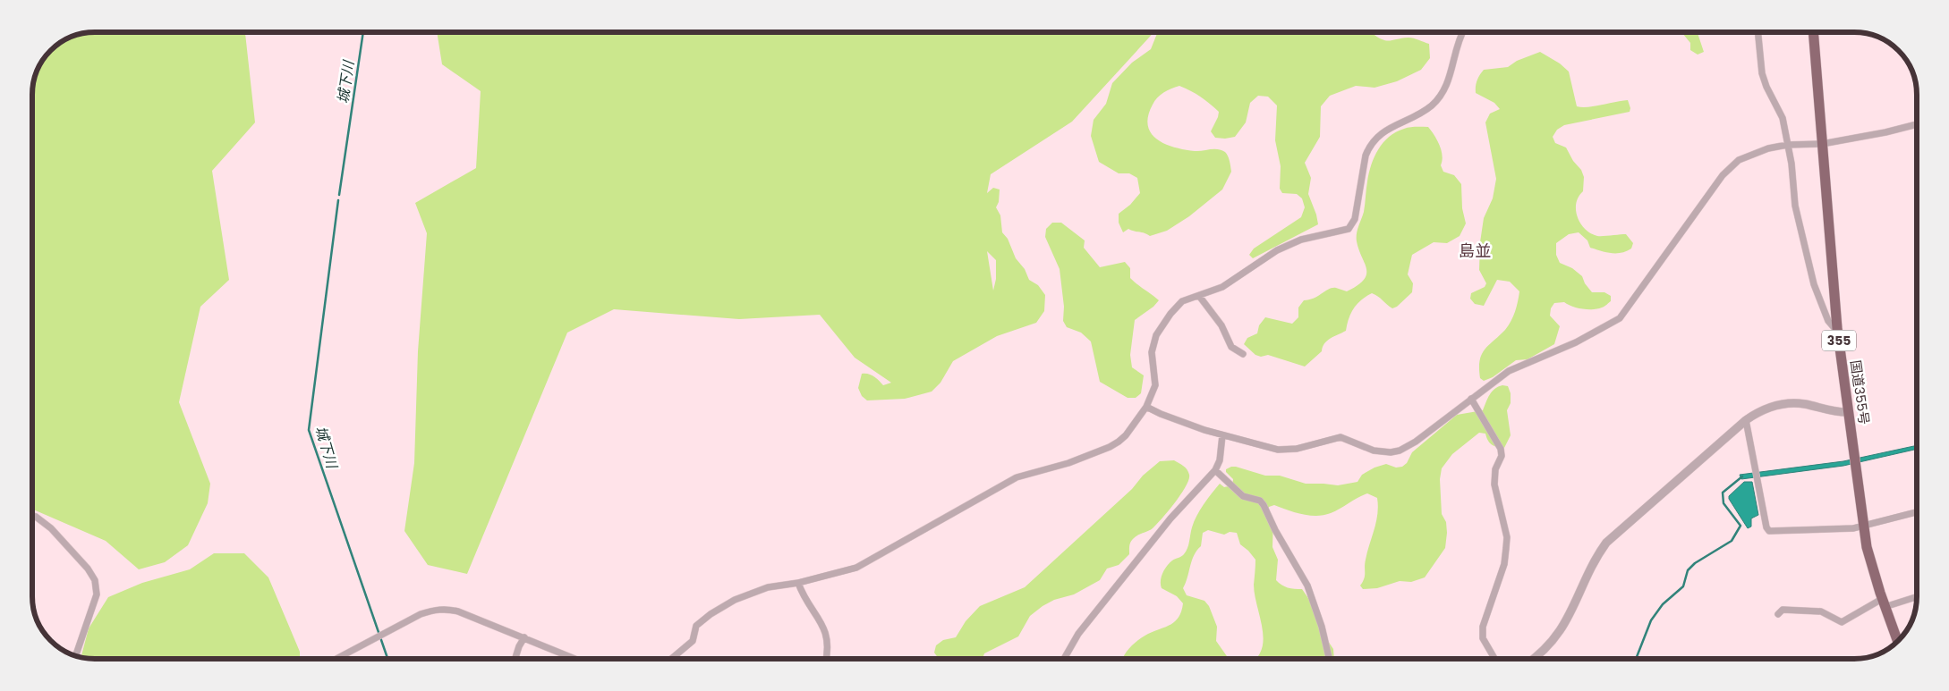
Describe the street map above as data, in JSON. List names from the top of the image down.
{
  "streets": {
    "highway": ["355", "国道355号"]
  },
  "districts": ["島並"],
  "water": ["城下川"]
}
